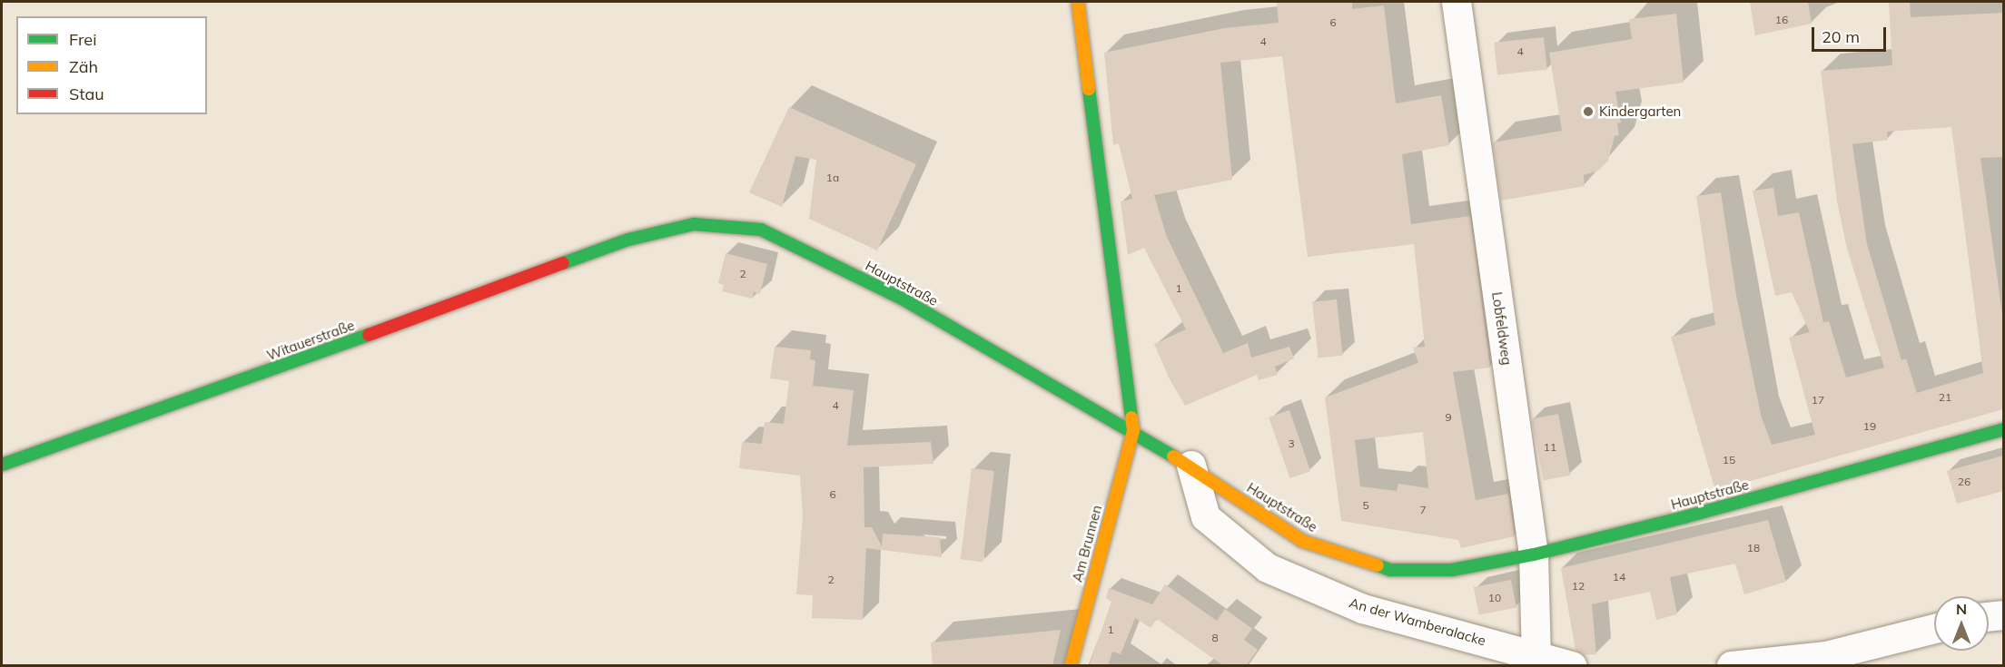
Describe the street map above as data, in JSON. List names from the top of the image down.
{
  "streets": {
    "street": [
      "Hauptstraße",
      "Lobfeldweg",
      "Witauerstraße",
      "Am Brunnen",
      "An der Wamberalacke"
    ]
  },
  "crossings": [
    ["Hauptstraße", "Lobfeldweg"],
    ["Hauptstraße", "Witauerstraße"],
    ["Hauptstraße", "Am Brunnen"],
    ["Hauptstraße", "An der Wamberalacke"],
    ["Lobfeldweg", "An der Wamberalacke"]
  ],
  "places": ["Kindergarten"],
  "house_numbers": [
    "16",
    "6",
    "4",
    "4",
    "1a",
    "2",
    "1",
    "21",
    "17",
    "4",
    "9",
    "19",
    "3",
    "11",
    "15",
    "26",
    "6",
    "5",
    "7",
    "18",
    "14",
    "2",
    "12",
    "10",
    "1",
    "8"
  ],
  "legend": ["Frei", "Zäh", "Stau"],
  "scale_bar": "20 m",
  "north": "top"
}
